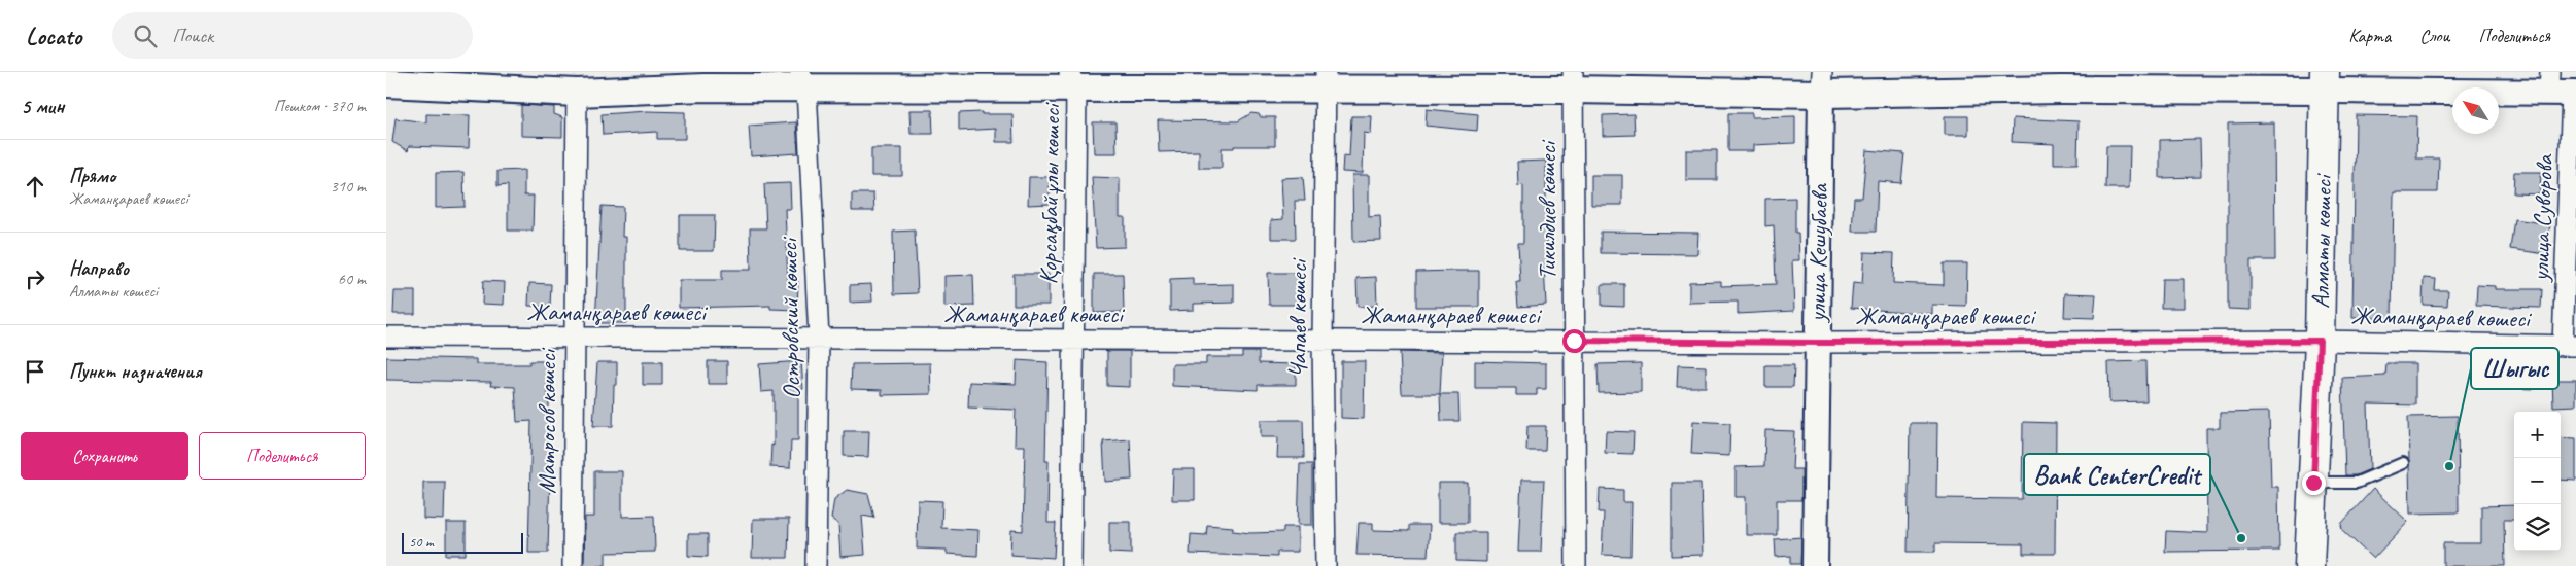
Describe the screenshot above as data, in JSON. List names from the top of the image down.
{
  "streets": {
    "main road": ["Алматы көшесі"],
    "street": [
      "Қорсақбайұлы көшесі",
      "Тикилдиев көшесі",
      "улица Суворова",
      "улица Кешубаева",
      "Жаманқараев көшесі",
      "Островский көшесі",
      "Чапаев көшесі",
      "Матросов көшесі"
    ]
  },
  "crossings": [
    ["Қорсақбайұлы көшесі", "Жаманқараев көшесі"],
    ["Тикилдиев көшесі", "Жаманқараев көшесі"],
    ["улица Суворова", "Жаманқараев көшесі"],
    ["Алматы көшесі", "Жаманқараев көшесі"],
    ["улица Кешубаева", "Жаманқараев көшесі"],
    ["Жаманқараев көшесі", "Островский көшесі"],
    ["Жаманқараев көшесі", "Чапаев көшесі"],
    ["Жаманқараев көшесі", "Матросов көшесі"]
  ],
  "places": ["Шыгыс", "Bank CenterCredit"],
  "scale_bar": "50 m",
  "north": "top left",
  "page": {
    "header": "Locato",
    "search": "Поиск",
    "nav": ["Карта", "Слои", "Поделиться"],
    "heading": ["5 мин", "Пешком · 370 m"],
    "list": [
      ["Прямо", "Жаманқараев көшесі", "310 m"],
      ["Направо", "Алматы көшесі", "60 m"],
      "Пункт назначения"
    ],
    "map_buttons": ["+", "−"],
    "buttons": ["Сохранить", "Поделиться"],
    "scale": "50 m"
  }
}
